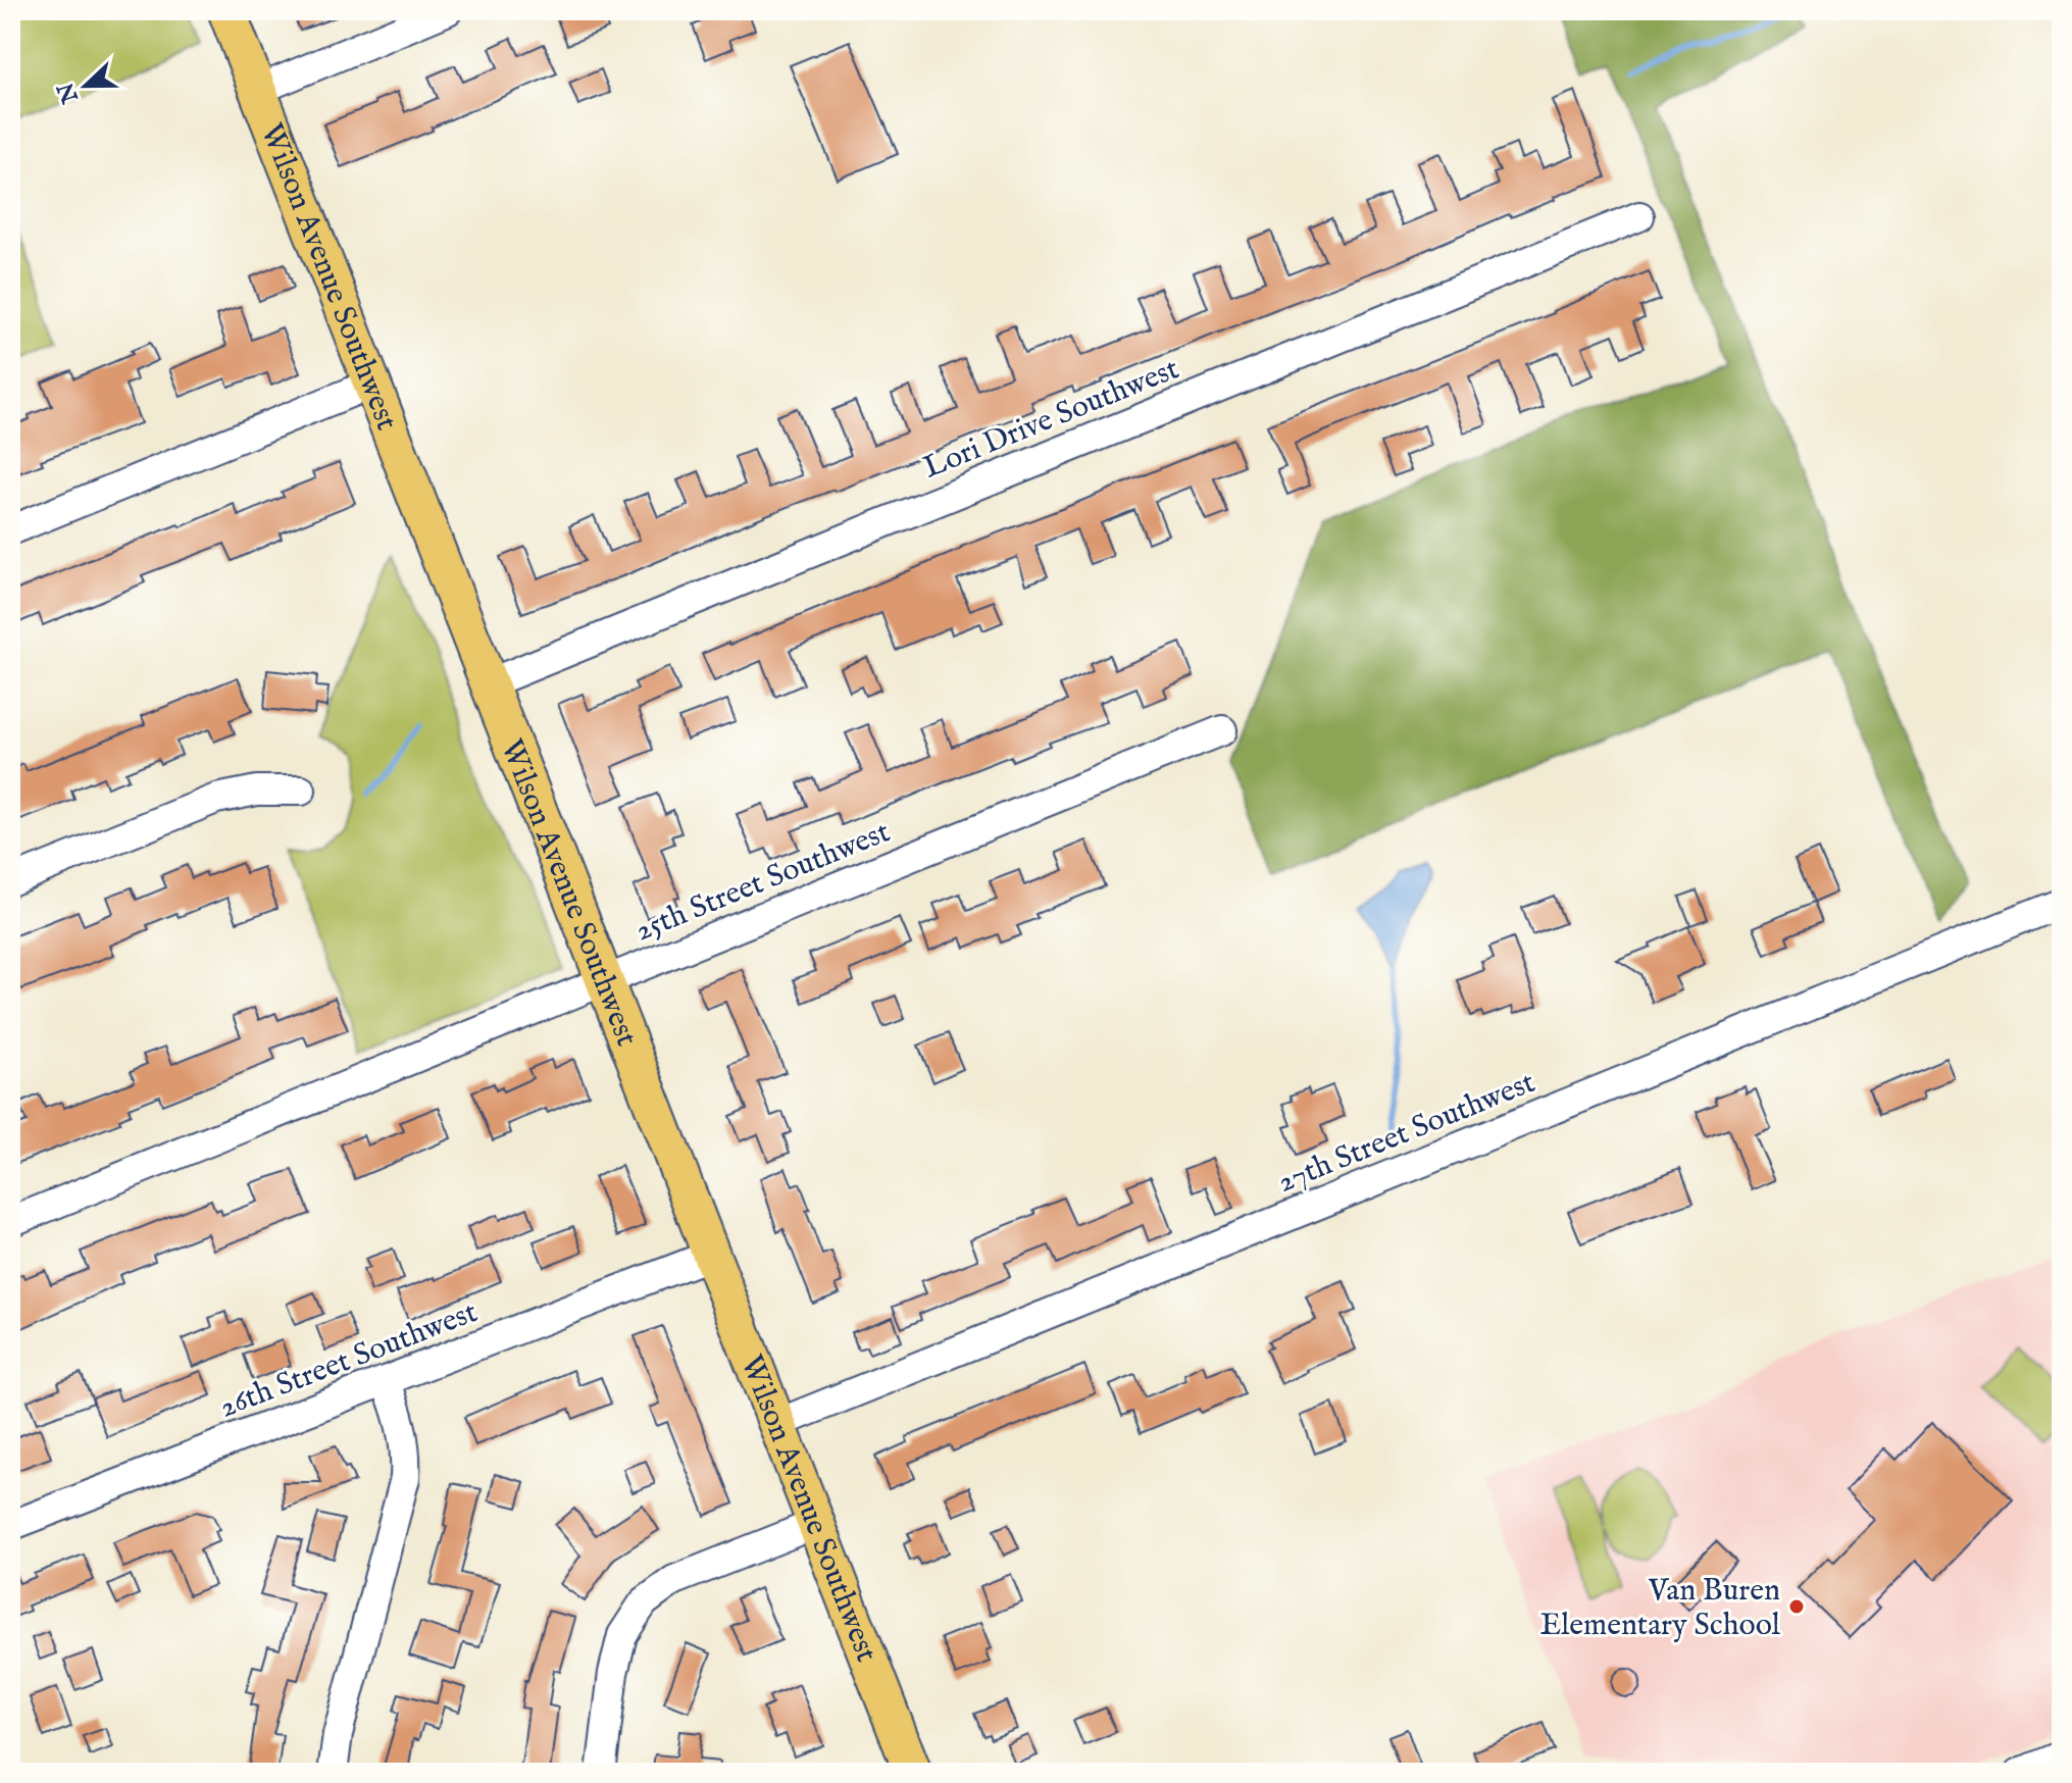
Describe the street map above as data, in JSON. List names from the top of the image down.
{
  "streets": {
    "main road": ["Wilson Avenue Southwest"],
    "street": [
      "Lori Drive Southwest",
      "25th Street Southwest",
      "27th Street Southwest",
      "26th Street Southwest"
    ]
  },
  "crossings": [
    ["Wilson Avenue Southwest", "Lori Drive Southwest"],
    ["Wilson Avenue Southwest", "25th Street Southwest"],
    ["Wilson Avenue Southwest", "27th Street Southwest"],
    ["Wilson Avenue Southwest", "26th Street Southwest"]
  ],
  "places": ["Van Buren Elementary School"],
  "north": "left"
}
